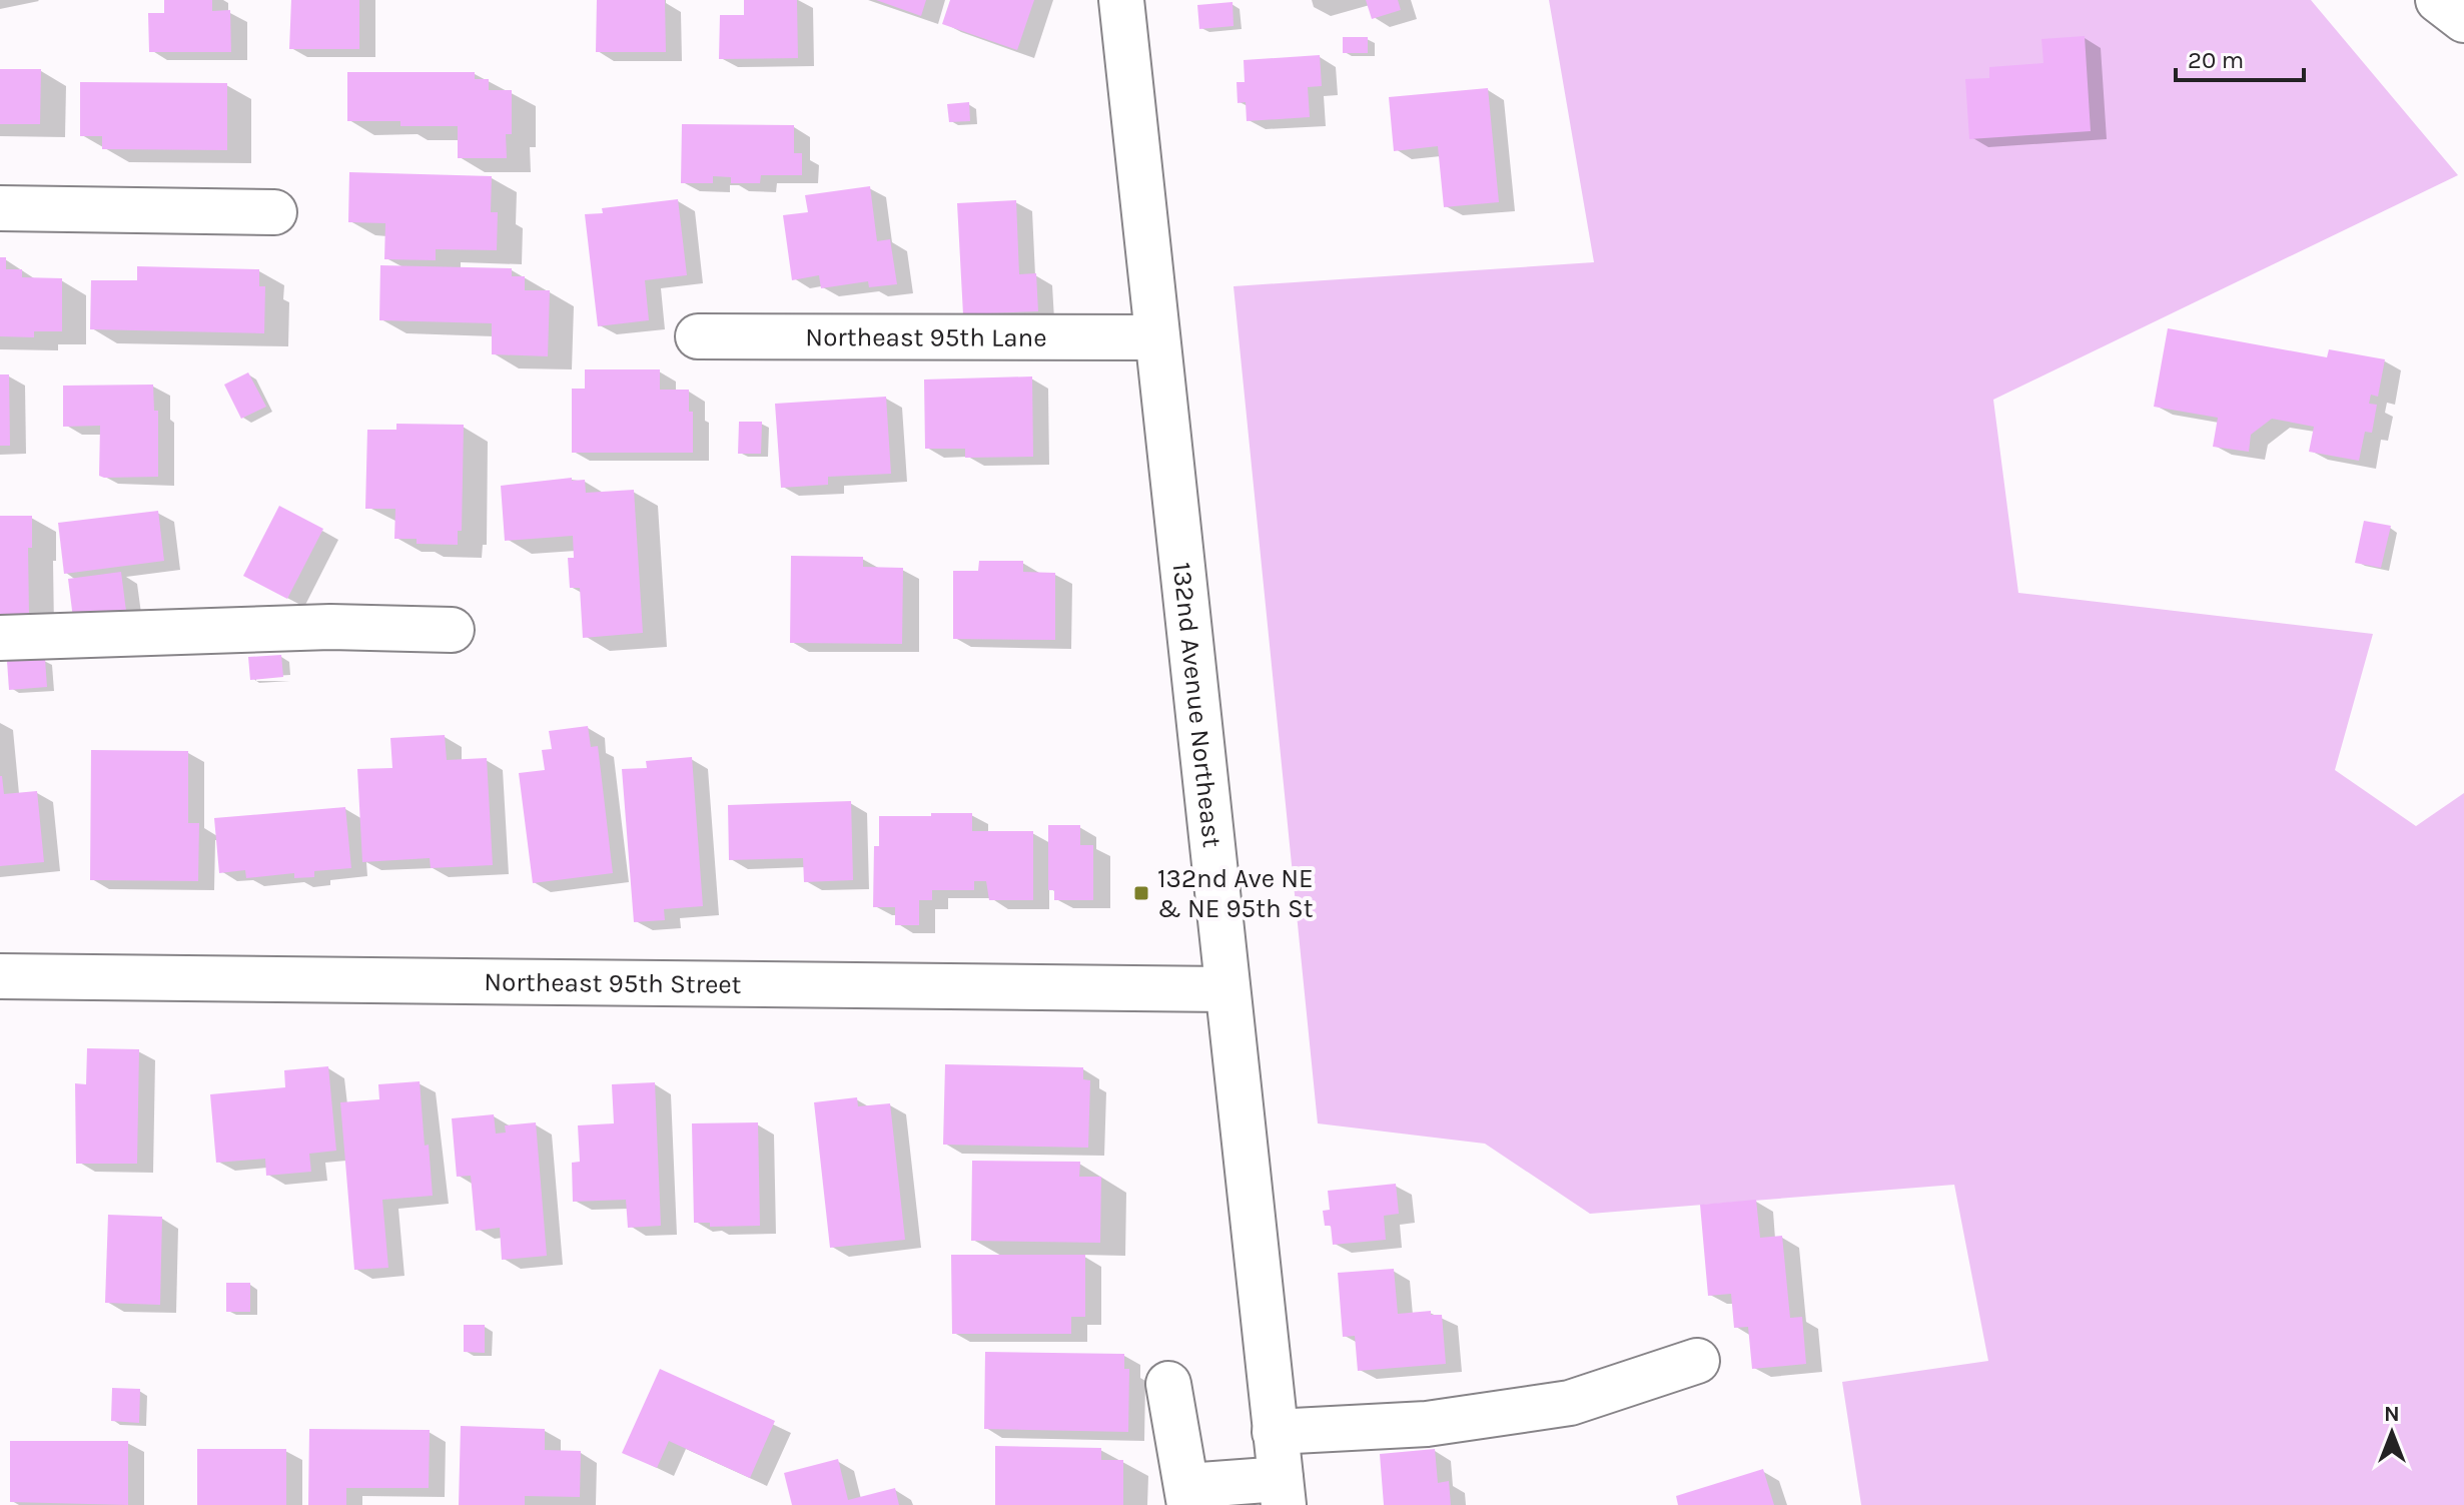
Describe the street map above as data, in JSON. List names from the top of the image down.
{
  "streets": {
    "street": ["Northeast 95th Lane", "132nd Avenue Northeast", "Northeast 95th Street"]
  },
  "crossings": [
    ["Northeast 95th Lane", "132nd Avenue Northeast"],
    ["132nd Avenue Northeast", "Northeast 95th Street"]
  ],
  "places": {
    "transit": ["132nd Ave NE & NE 95th St"]
  },
  "scale_bar": "20 m",
  "north": "top"
}
